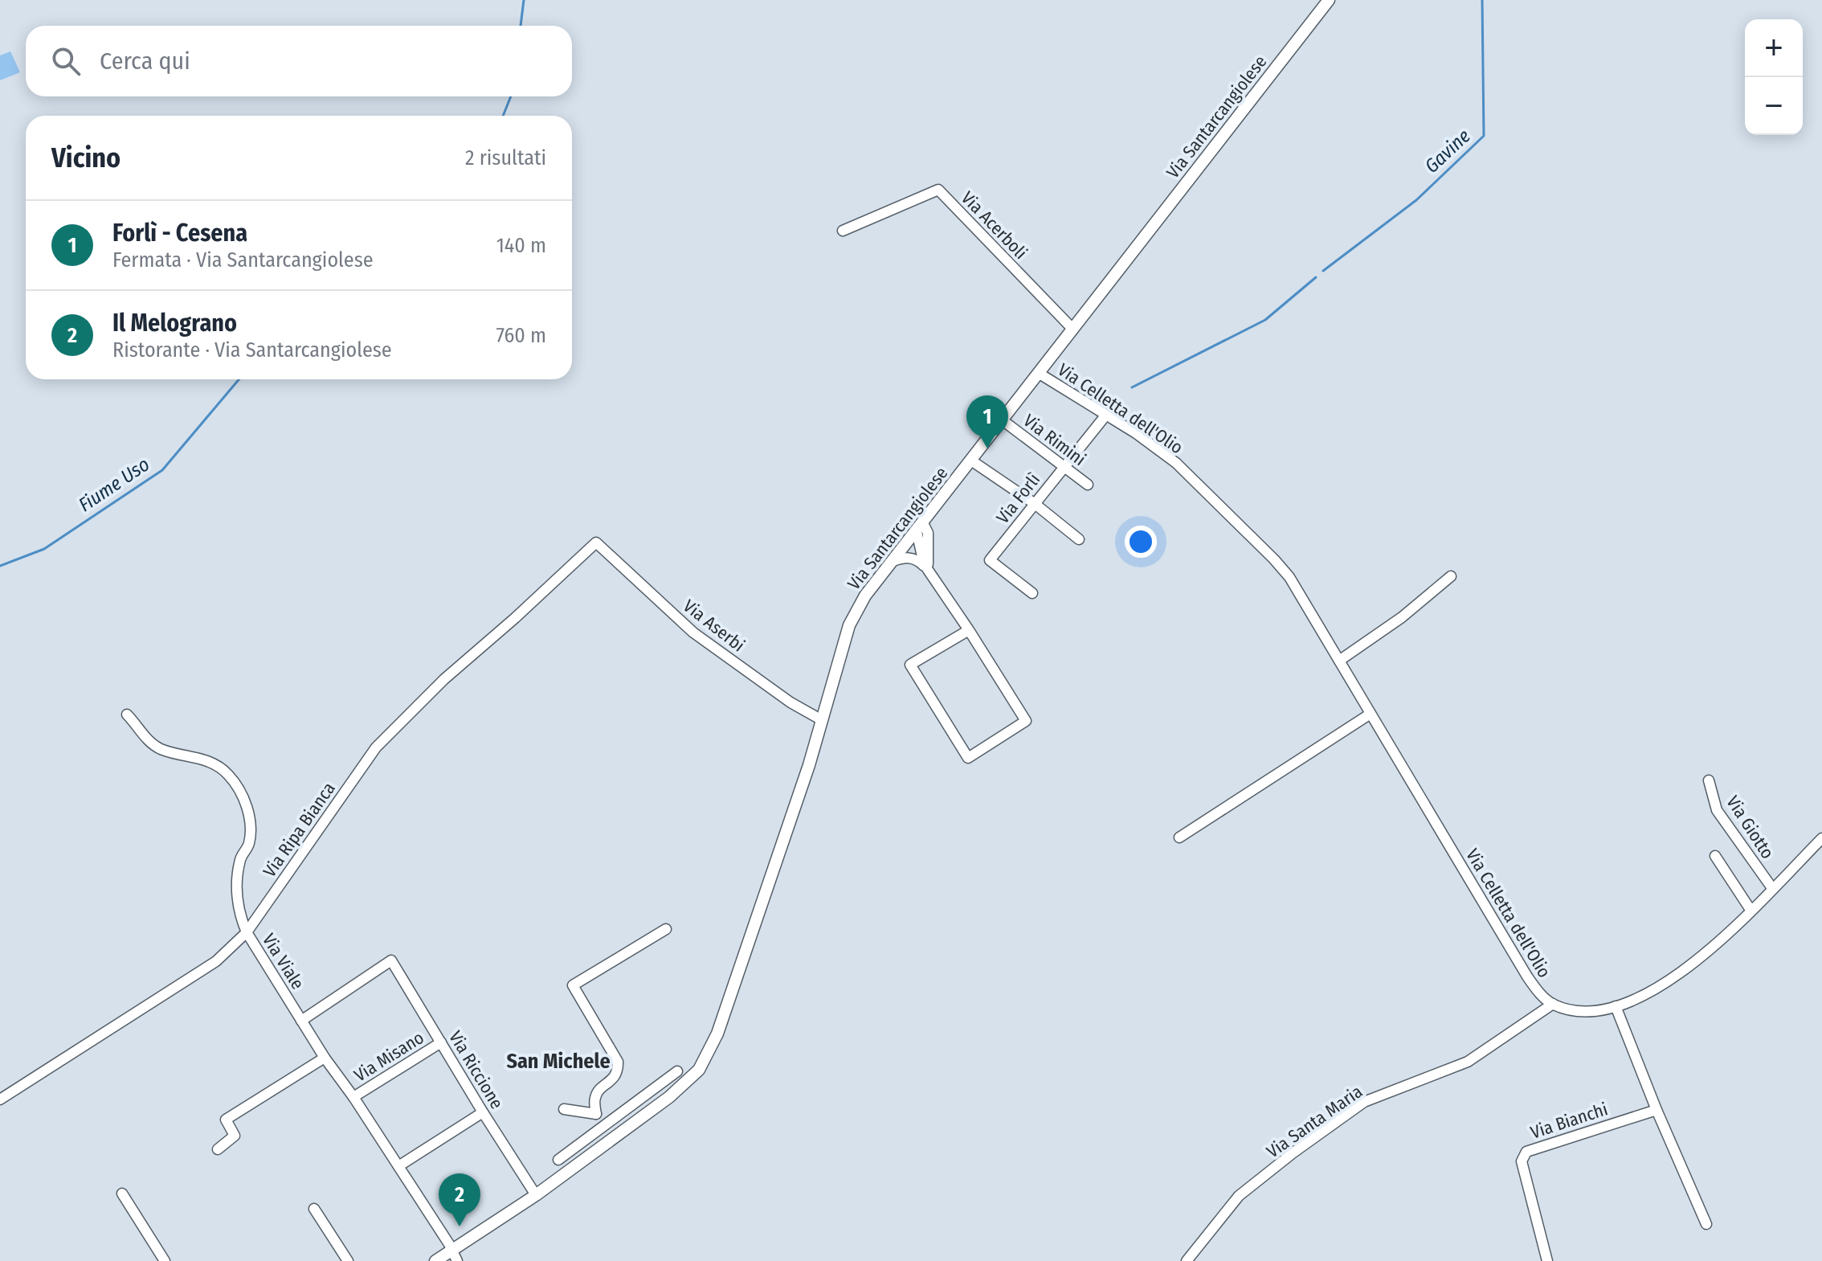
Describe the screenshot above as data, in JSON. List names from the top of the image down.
{
  "streets": {
    "main road": ["Via Santarcangiolese"],
    "street": [
      "Via Acerboli",
      "Via Celletta dell'Olio",
      "Via Rimini",
      "Via Forlì",
      "Via Aserbi",
      "Via Giotto",
      "Via Ripa Bianca",
      "Via Viale",
      "Via Misano",
      "Via Riccione",
      "Via Bianchi",
      "Via Santa Maria"
    ]
  },
  "crossings": [
    ["Via Santarcangiolese", "Via Acerboli"],
    ["Via Santarcangiolese", "Via Celletta dell'Olio"],
    ["Via Santarcangiolese", "Via Rimini"],
    ["Via Santarcangiolese", "Via Aserbi"],
    ["Via Santarcangiolese", "Via Viale"],
    ["Via Santarcangiolese", "Via Riccione"],
    ["Via Celletta dell'Olio", "Via Forlì"],
    ["Via Celletta dell'Olio", "Via Santa Maria"],
    ["Via Rimini", "Via Forlì"],
    ["Via Aserbi", "Via Ripa Bianca"],
    ["Via Ripa Bianca", "Via Viale"],
    ["Via Viale", "Via Misano"],
    ["Via Viale", "Via Riccione"],
    ["Via Misano", "Via Riccione"]
  ],
  "districts": ["San Michele"],
  "water": ["Gavine", "Fiume Uso"],
  "page": {
    "map_buttons": ["+", "−"],
    "search": "Cerca qui",
    "heading": ["Vicino", "2 risultati"],
    "list": [
      {
        "mark": "1",
        "name": "Forlì - Cesena",
        "note": "Fermata · Via Santarcangiolese",
        "value": "140 m"
      },
      {
        "mark": "2",
        "name": "Il Melograno",
        "note": "Ristorante · Via Santarcangiolese",
        "value": "760 m"
      }
    ],
    "pins": ["1", "2"]
  }
}
